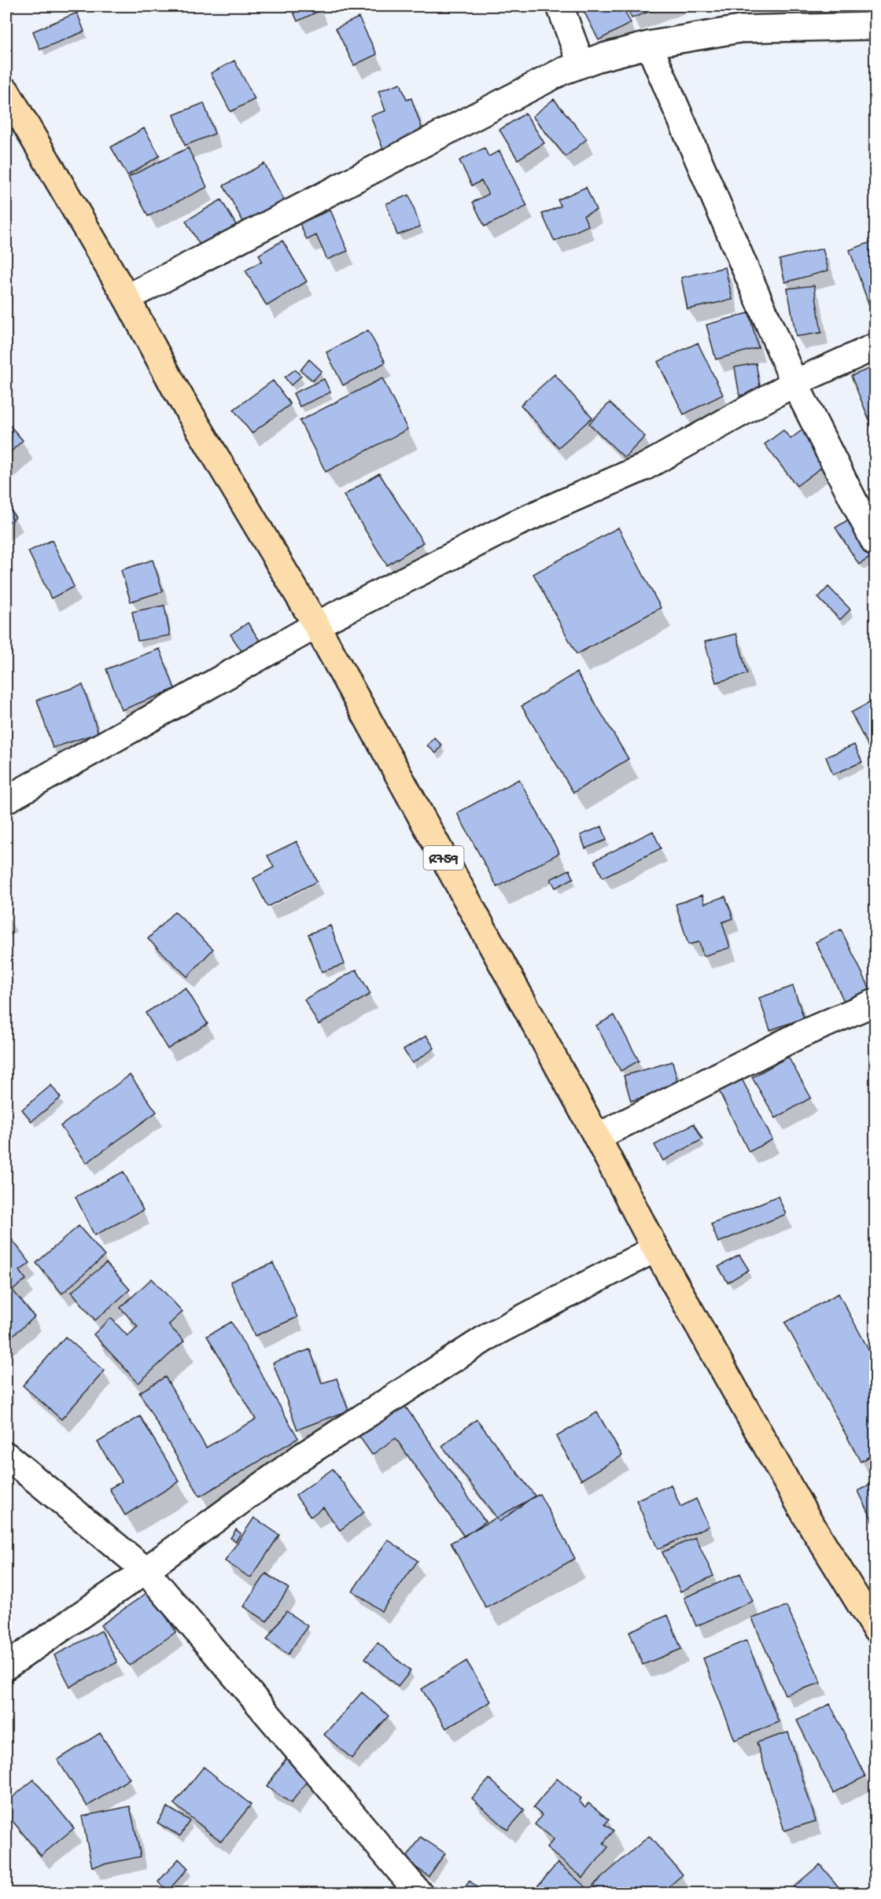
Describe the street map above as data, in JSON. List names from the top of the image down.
{
  "streets": {
    "main road": ["R759"]
  }
}
